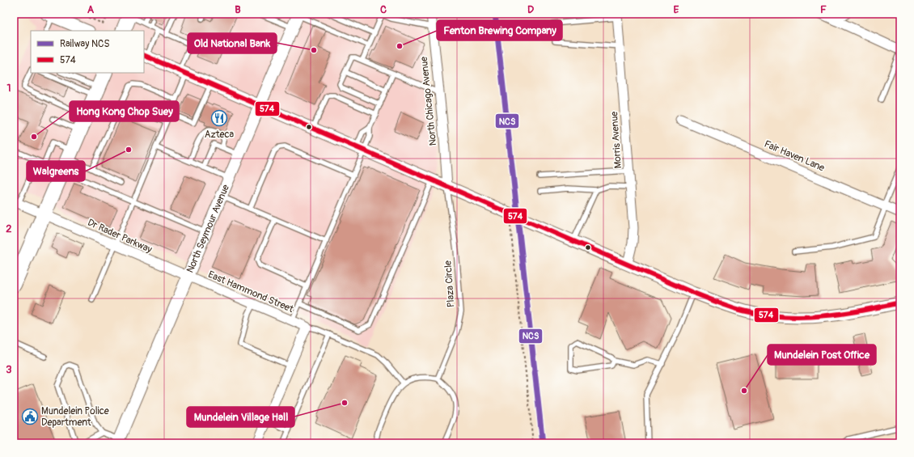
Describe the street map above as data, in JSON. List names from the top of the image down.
{
  "streets": {
    "street": [
      "North Chicago Avenue",
      "Morris Avenue",
      "Fair Haven Lane",
      "North Seymour Avenue",
      "Dr Rader Parkway",
      "East Hammond Street"
    ],
    "lane": ["Plaza Circle"]
  },
  "crossings": [
    ["North Chicago Avenue", "Plaza Circle"],
    ["North Seymour Avenue", "Dr Rader Parkway"],
    ["North Seymour Avenue", "East Hammond Street"],
    ["Dr Rader Parkway", "East Hammond Street"]
  ],
  "places": {
    "other": [
      "Fenton Brewing Company",
      "Old National Bank",
      "Hong Kong Chop Suey",
      "Walgreens",
      "Mundelein Post Office",
      "Mundelein Village Hall"
    ],
    "restaurant": ["Azteca"],
    "public building": ["Mundelein Police Department"]
  },
  "lines": ["rail line NCS", "transit line 574"],
  "legend": ["Railway NCS", "574"],
  "grid": {
    "columns": [
      "A",
      "B",
      "C",
      "D",
      "E",
      "F"
    ],
    "rows": ["1", "2", "3"]
  }
}
